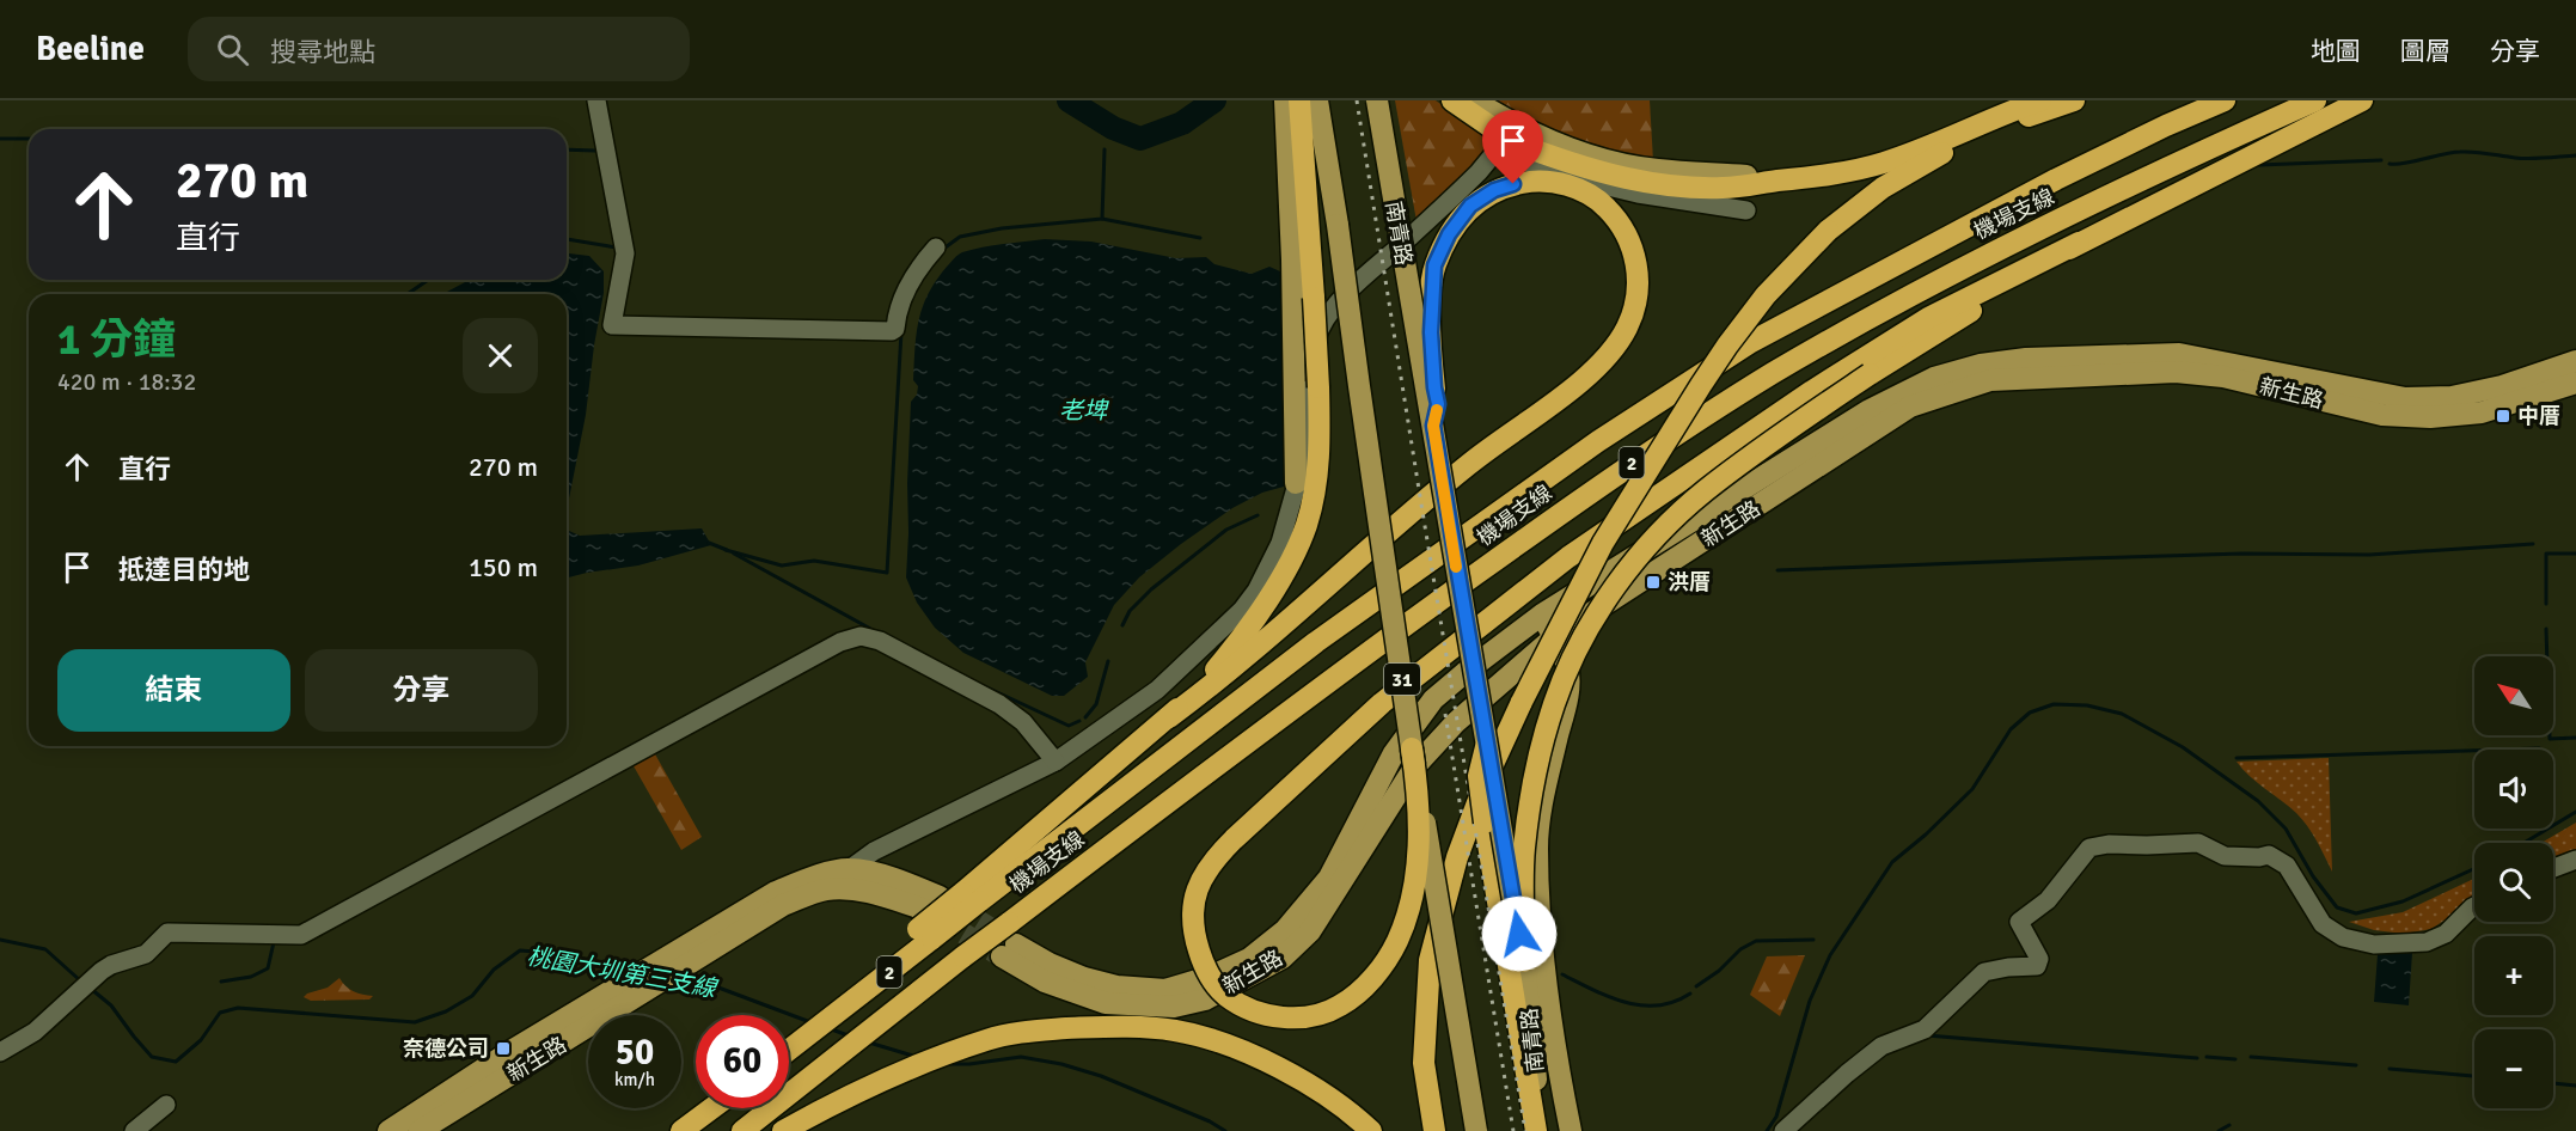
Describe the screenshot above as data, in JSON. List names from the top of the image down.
{
  "streets": {
    "highway": ["機場支線", "2"],
    "main road": ["南青路", "新生路", "31"]
  },
  "crossings": [
    ["機場支線", "新生路"],
    ["南青路", "新生路"]
  ],
  "water": ["老埤", "桃園大圳第三支線"],
  "places": {
    "transit": ["中厝", "洪厝", "奈德公司"]
  },
  "north": "top left",
  "page": {
    "header": "Beeline",
    "search": "搜尋地點",
    "nav": ["地圖", "圖層", "分享"],
    "turn": ["270 m", "直行"],
    "heading": ["1 分鐘", "420 m · 18:32"],
    "list": [
      {
        "name": "直行",
        "value": "270 m"
      },
      {
        "name": "抵達目的地",
        "value": "150 m"
      }
    ],
    "buttons": ["結束", "分享"],
    "map_buttons": ["+", "−"],
    "speed": "50 km/h",
    "limit": "60"
  }
}
